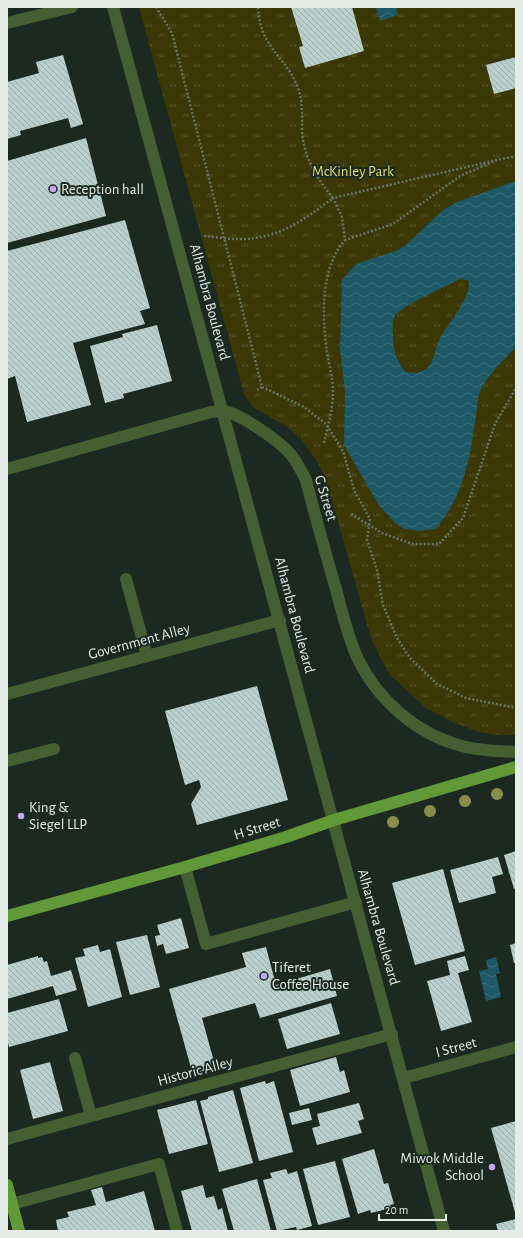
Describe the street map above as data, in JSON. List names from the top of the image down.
{
  "streets": {
    "main road": ["H Street"],
    "street": [
      "Alhambra Boulevard",
      "G Street",
      "Government Alley",
      "I Street",
      "Historic Alley"
    ]
  },
  "crossings": [
    ["Alhambra Boulevard", "G Street"],
    ["Alhambra Boulevard", "Government Alley"],
    ["Alhambra Boulevard", "H Street"],
    ["Alhambra Boulevard", "I Street"],
    ["Alhambra Boulevard", "Historic Alley"]
  ],
  "parks": ["McKinley Park"],
  "places": [
    "Reception hall",
    "King & Siegel LLP",
    "Tiferet Coffee House",
    "Miwok Middle School"
  ],
  "scale_bar": "20 m"
}
